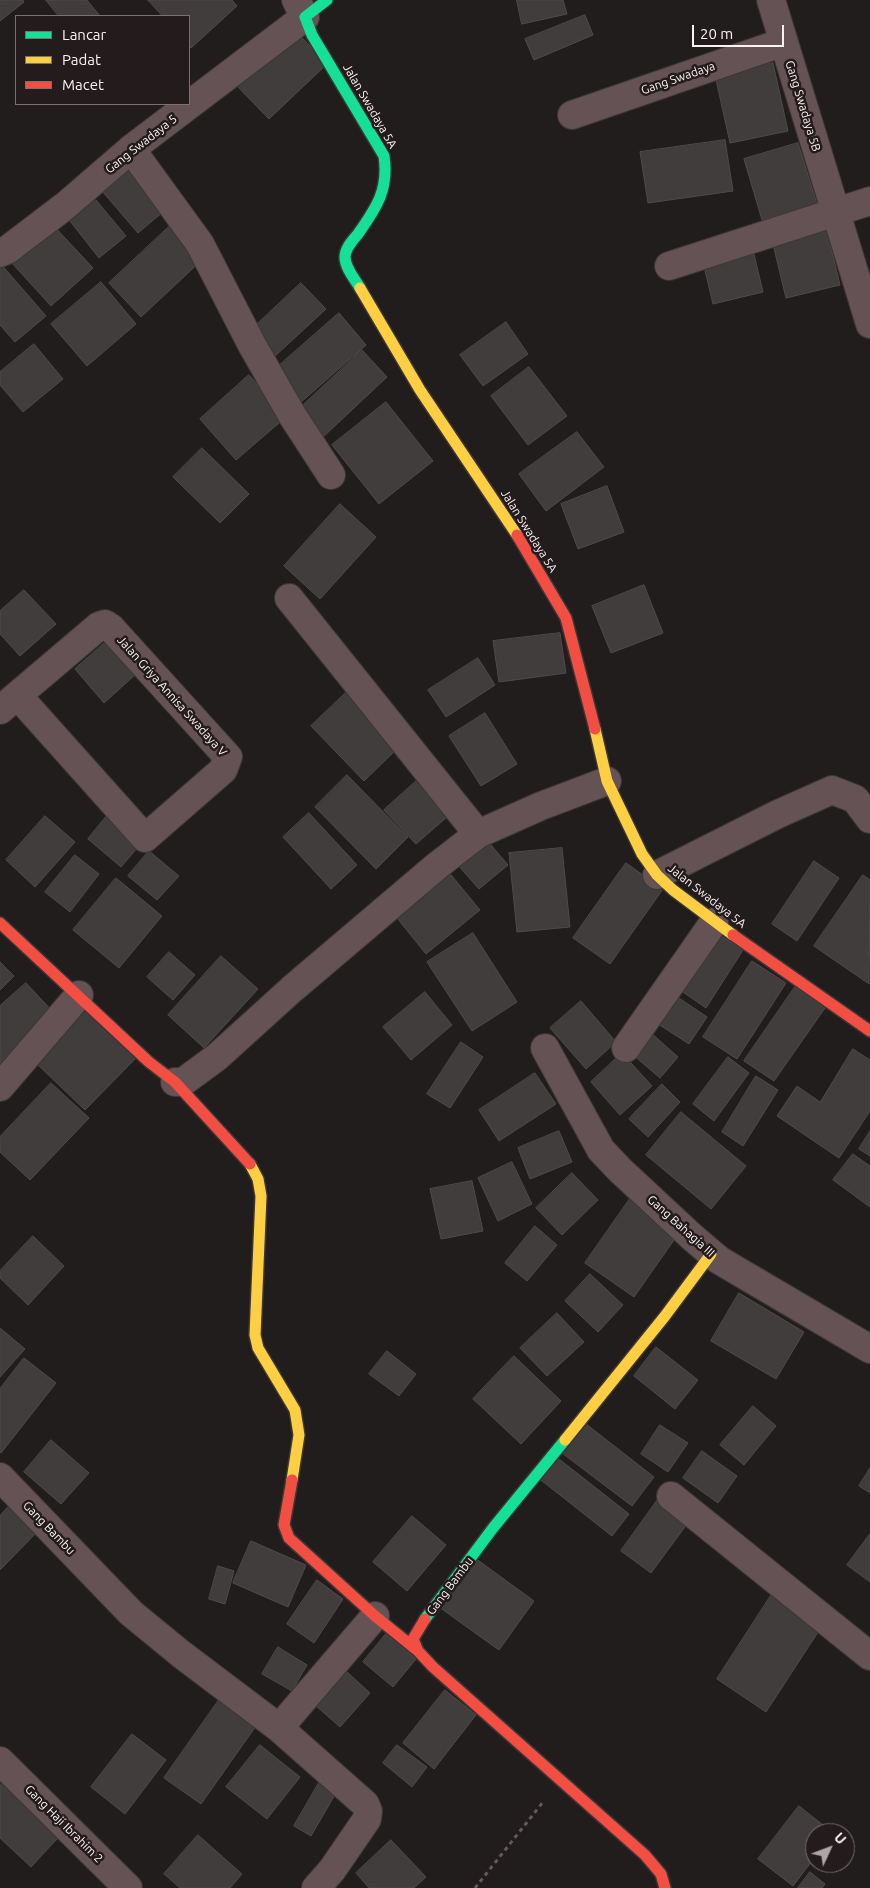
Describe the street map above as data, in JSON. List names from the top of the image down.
{
  "streets": {
    "street": [
      "Gang Swadaya",
      "Jalan Swadaya 5A",
      "Gang Swadaya 5B",
      "Gang Swadaya 5",
      "Jalan Griya Annisa Swadaya V",
      "Gang Bahagia III",
      "Gang Bambu",
      "Gang Haji Ibrahim 2"
    ]
  },
  "crossings": [
    ["Gang Swadaya", "Gang Swadaya 5B"],
    ["Jalan Swadaya 5A", "Gang Swadaya 5"],
    ["Gang Bahagia III", "Gang Bambu"]
  ],
  "legend": ["Lancar", "Padat", "Macet"],
  "scale_bar": "20 m",
  "north": "top right"
}
